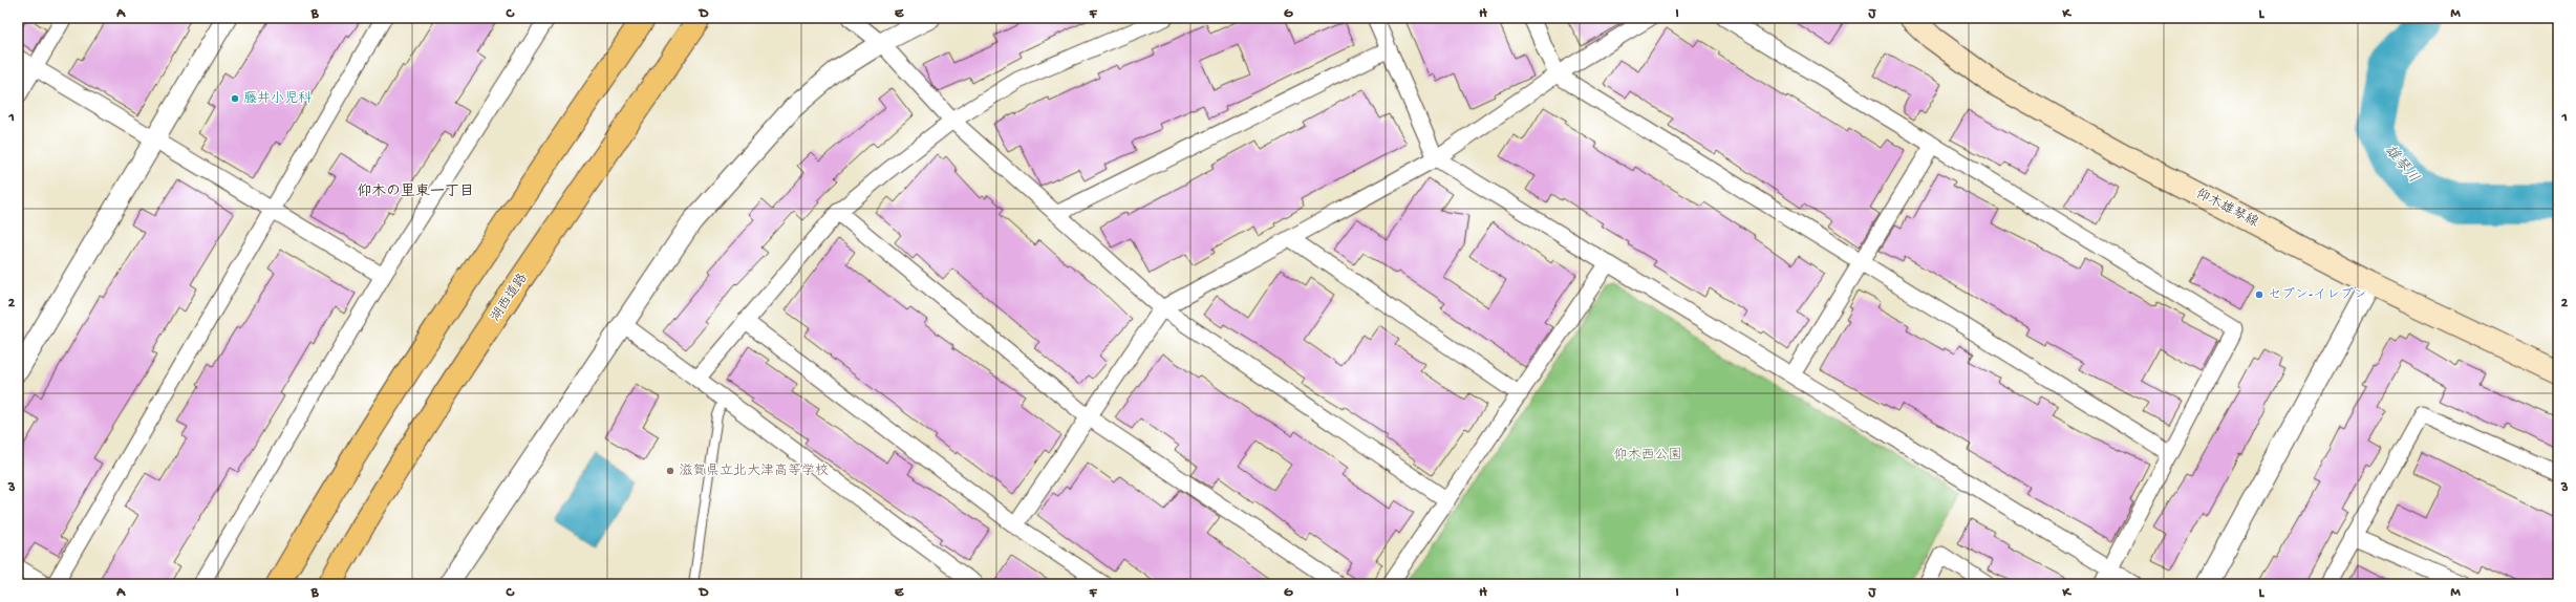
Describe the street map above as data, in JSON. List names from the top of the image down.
{
  "streets": {
    "highway": ["湖西道路"],
    "main road": ["仰木雄琴線"]
  },
  "districts": ["仰木の里東一丁目"],
  "water": ["雄琴川"],
  "parks": ["仰木西公園"],
  "places": ["藤井小児科", "セブン-イレブン", "滋賀県立北大津高等学校"],
  "grid": {
    "columns": [
      "A",
      "B",
      "C",
      "D",
      "E",
      "F",
      "G",
      "H",
      "I",
      "J",
      "K",
      "L",
      "M"
    ],
    "rows": ["1", "2", "3"]
  }
}
